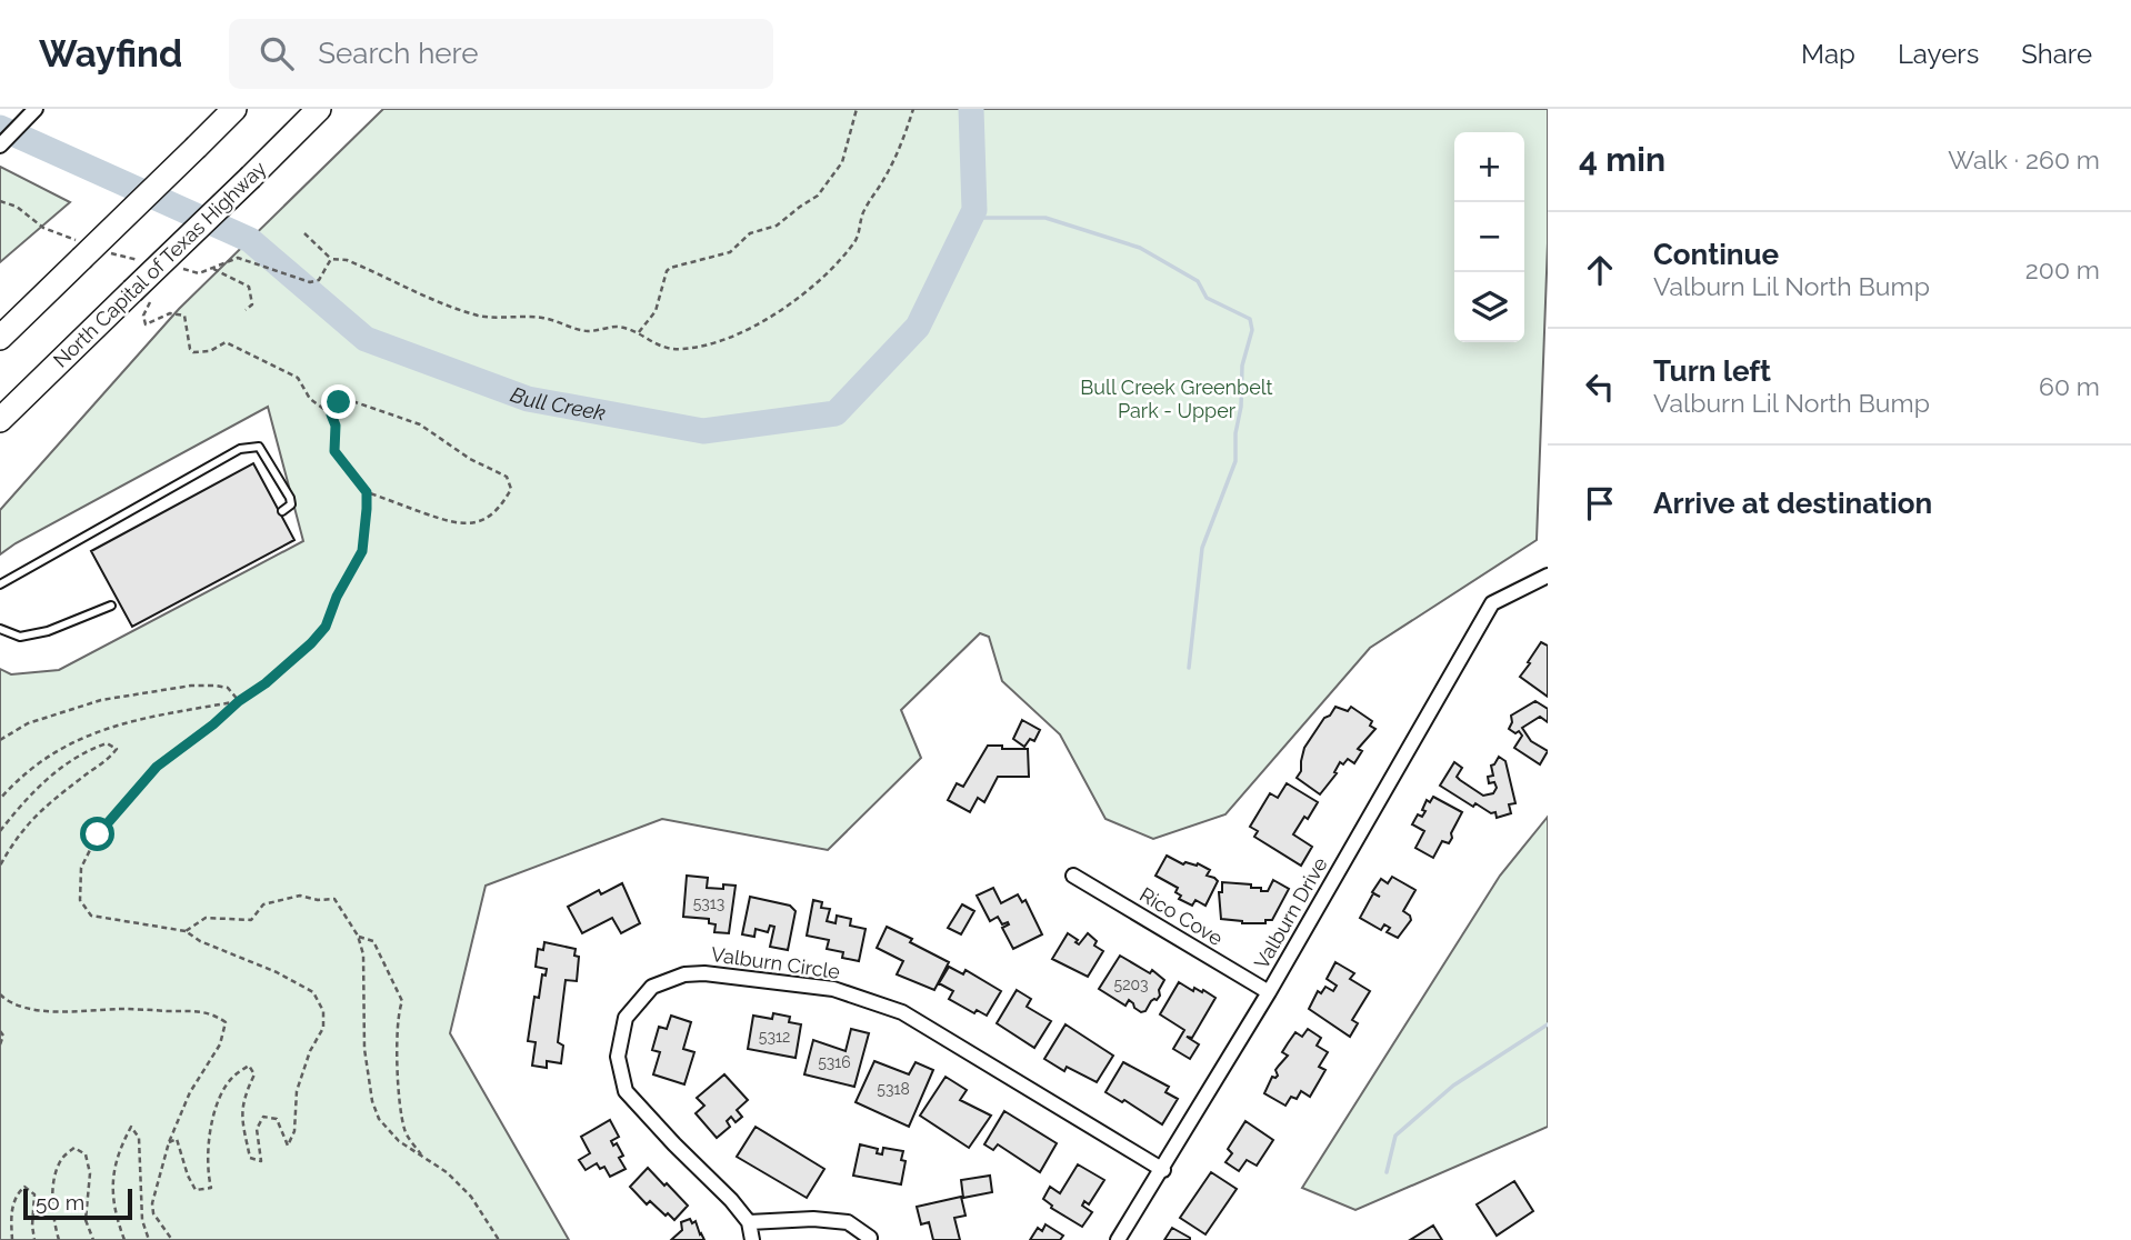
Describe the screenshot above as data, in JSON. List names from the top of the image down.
{
  "streets": {
    "highway": ["North Capital of Texas Highway"],
    "street": ["Valburn Drive", "Rico Cove", "Valburn Circle"]
  },
  "crossings": [
    ["Valburn Drive", "Rico Cove"],
    ["Valburn Drive", "Valburn Circle"]
  ],
  "water": ["Bull Creek"],
  "parks": ["Bull Creek Greenbelt Park - Upper"],
  "house_numbers": [
    "5313",
    "5203",
    "5312",
    "5316",
    "5318"
  ],
  "scale_bar": "50 m",
  "page": {
    "header": "Wayfind",
    "search": "Search here",
    "nav": ["Map", "Layers", "Share"],
    "heading": ["4 min", "Walk · 260 m"],
    "map_buttons": ["+", "−"],
    "list": [
      ["Continue", "Valburn Lil North Bump", "200 m"],
      ["Turn left", "Valburn Lil North Bump", "60 m"],
      "Arrive at destination"
    ],
    "scale": "50 m"
  }
}
